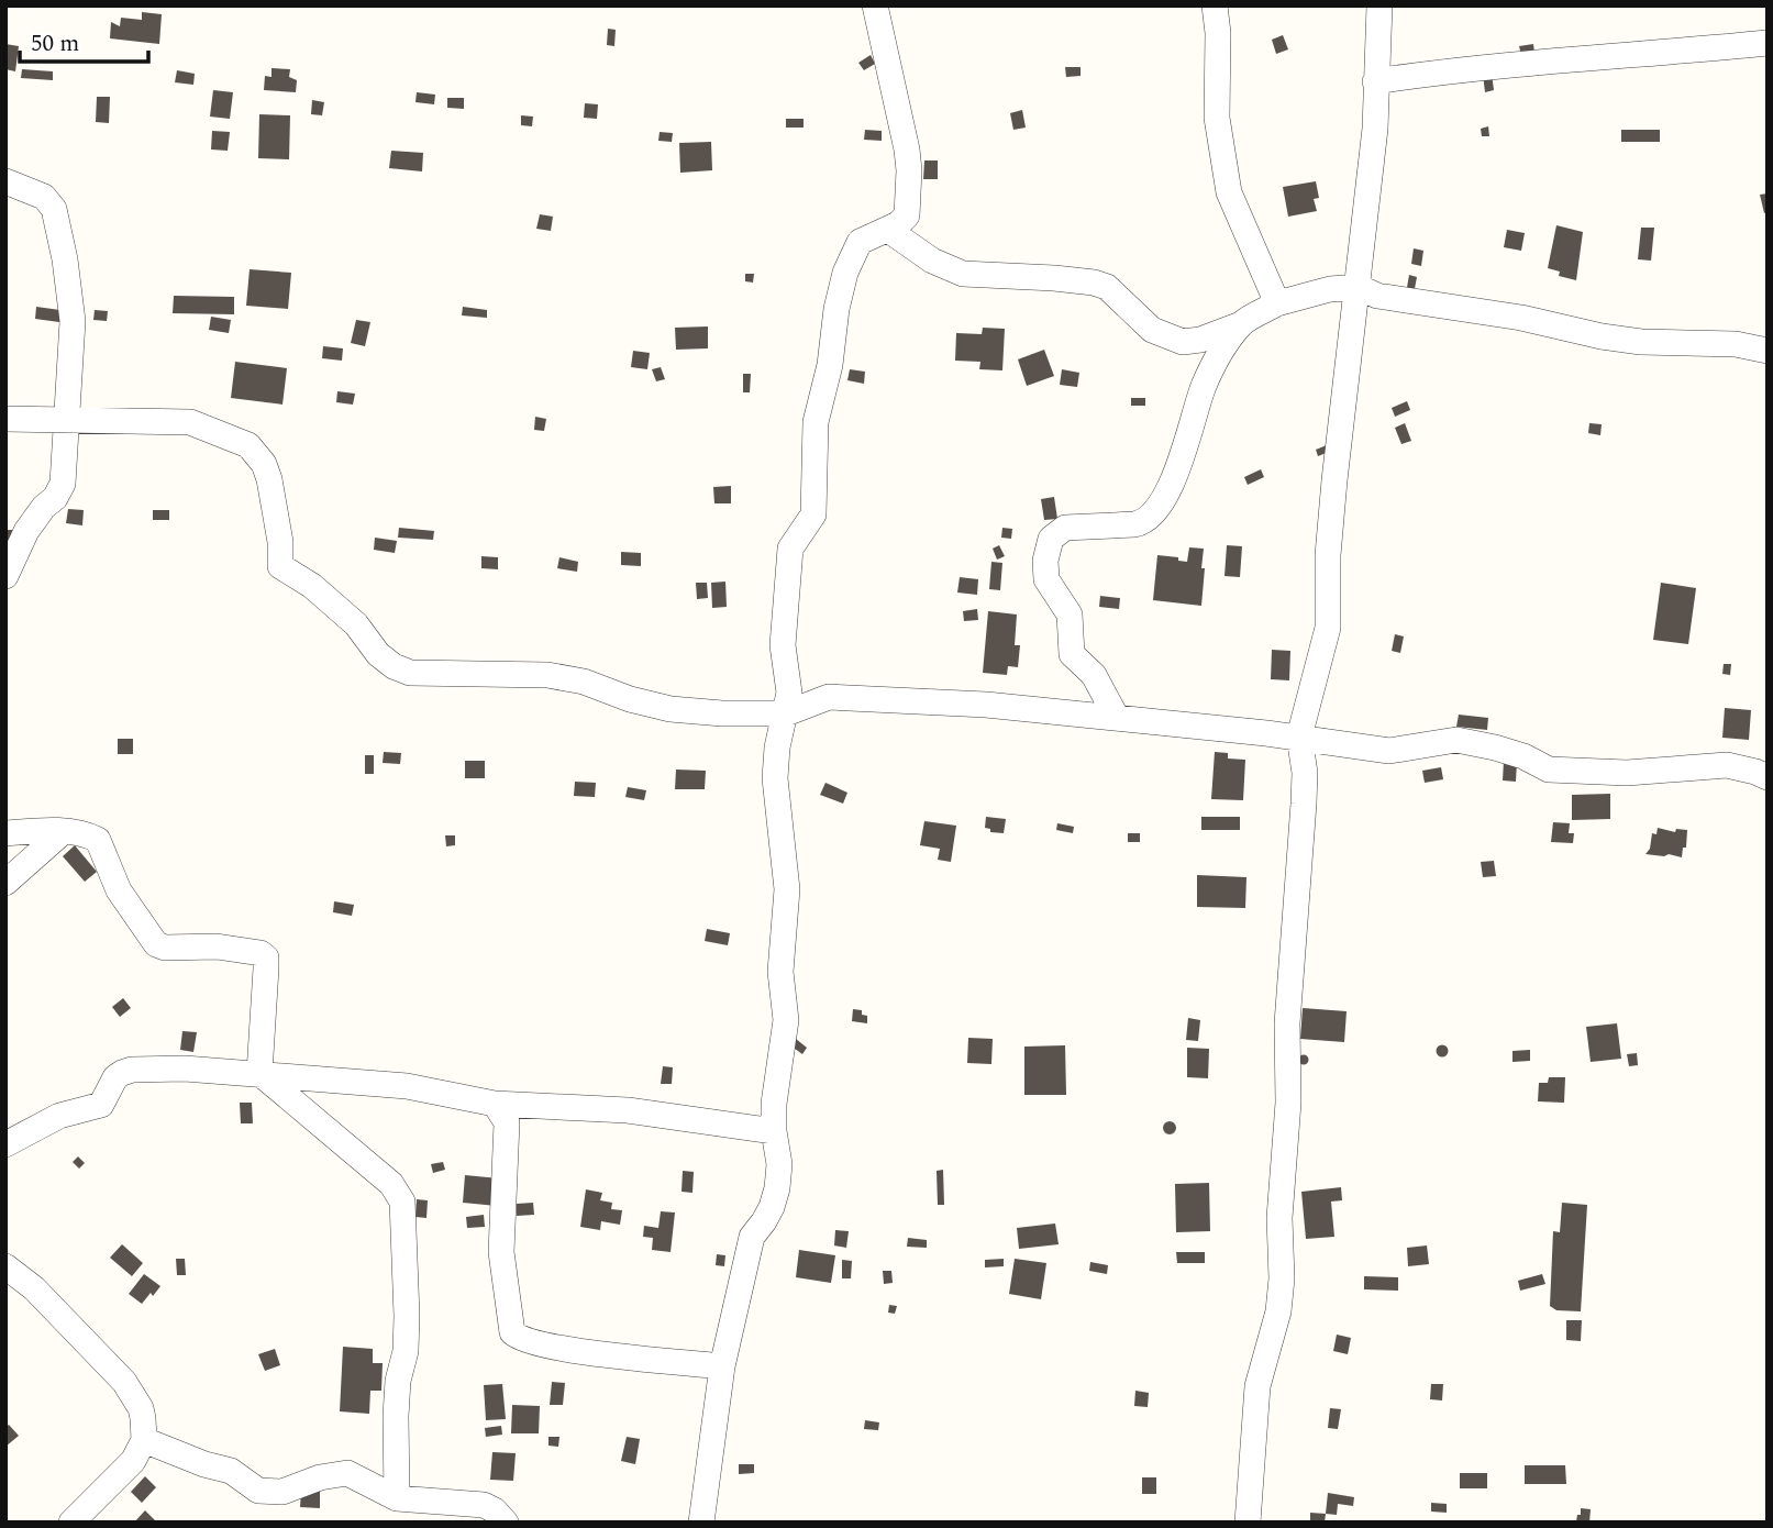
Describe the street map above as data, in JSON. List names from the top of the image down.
{
  "scale_bar": "50 m"
}
